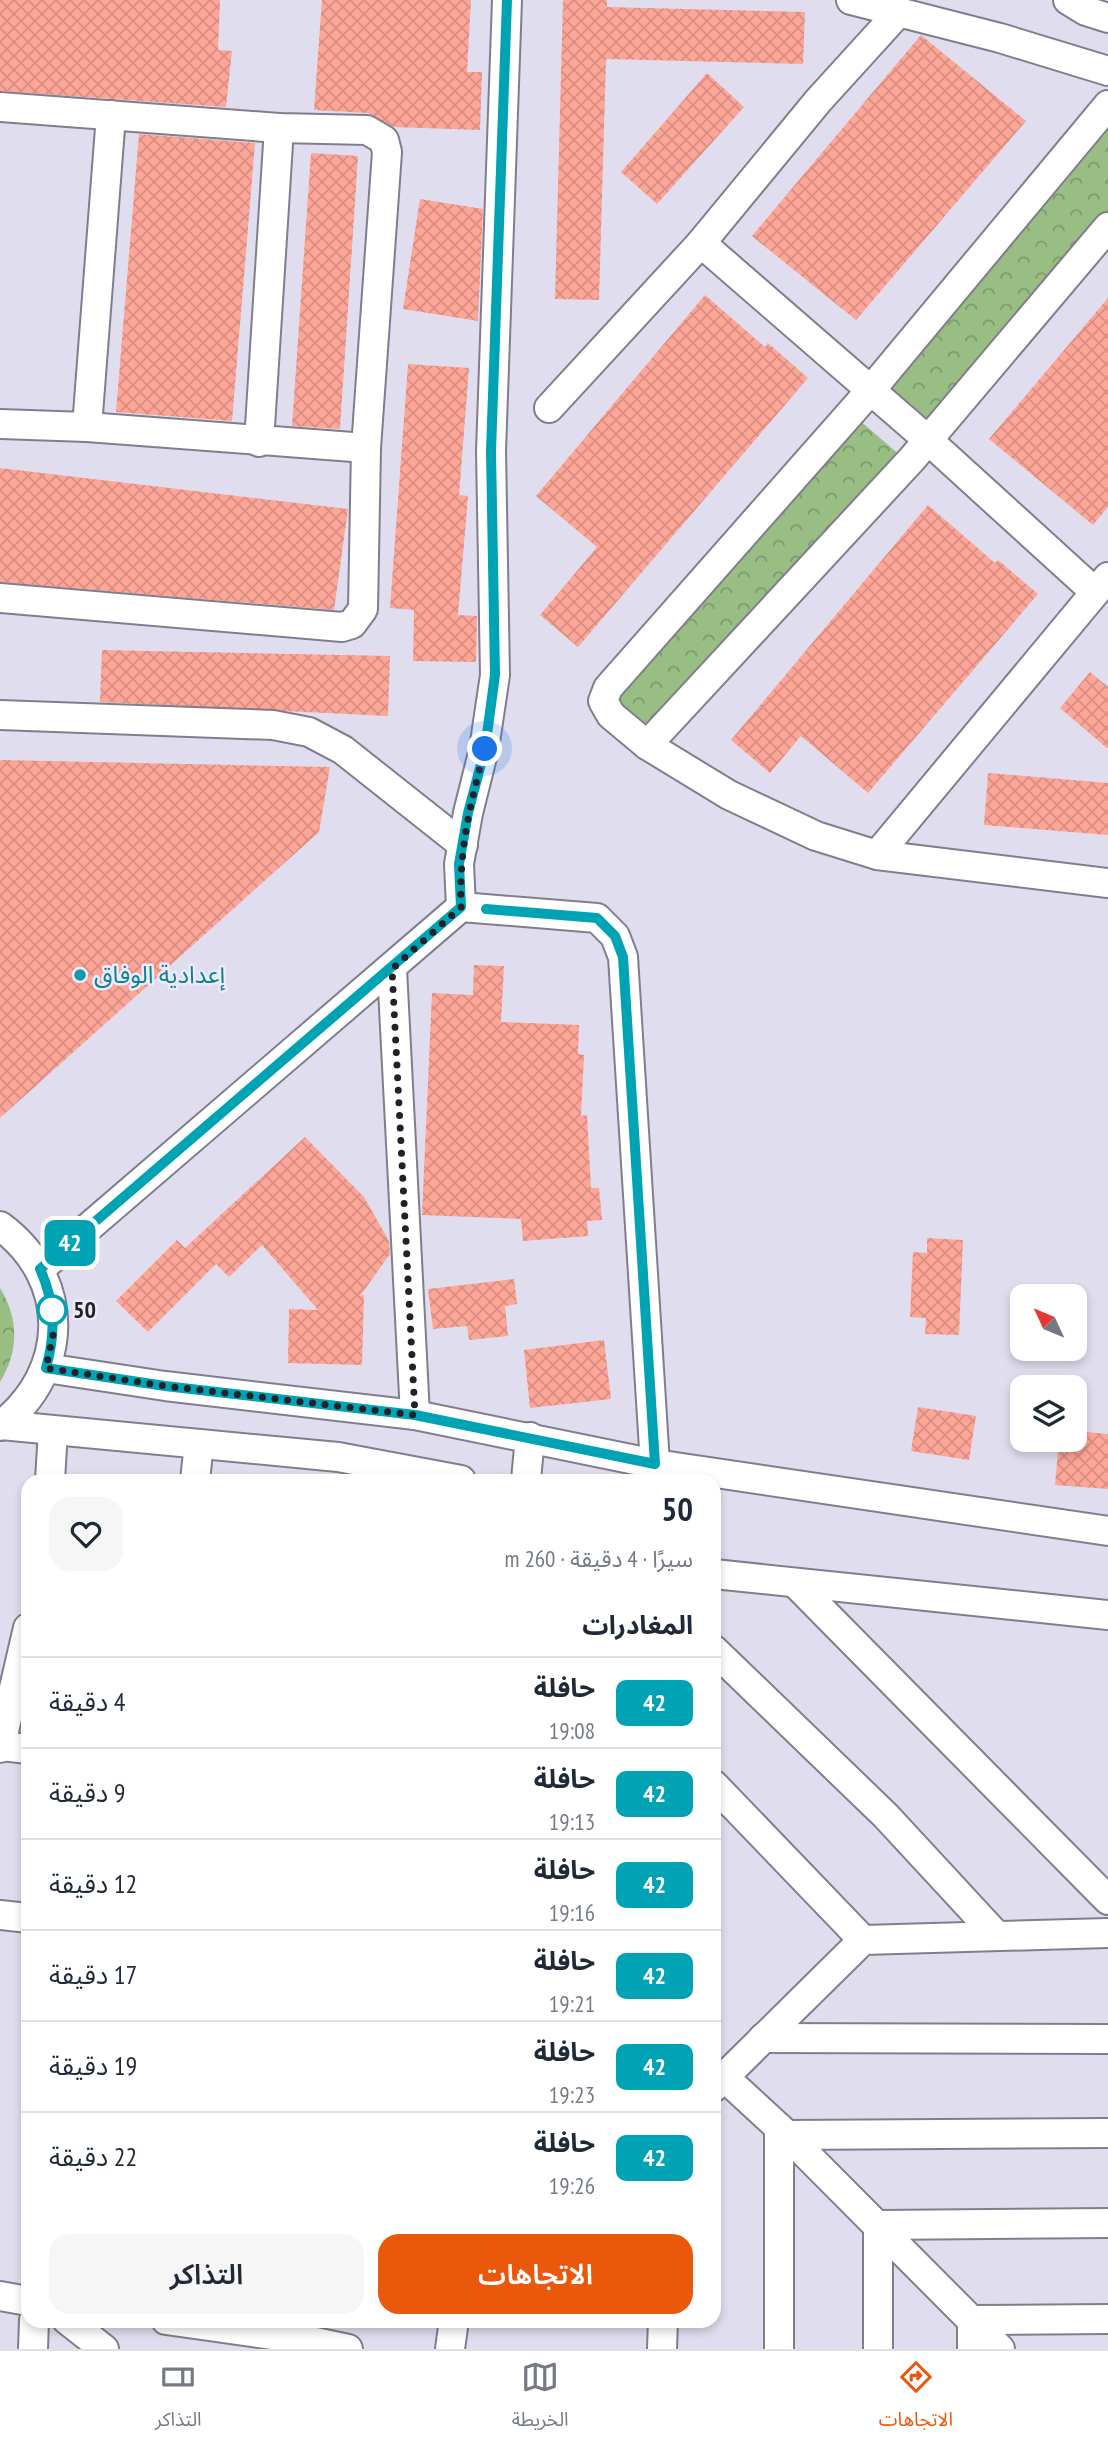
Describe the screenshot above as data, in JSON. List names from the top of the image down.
{
  "places": ["إعدادية الوفاق", "50"],
  "lines": ["bus line 42"],
  "north": "top left",
  "page": {
    "on_map": "42",
    "heading": [
      ["50", "سيرًا · 4 دقيقة · 260 m"],
      "المغادرات"
    ],
    "list": [
      {
        "mark": "42",
        "name": "حافلة",
        "note": "19:08",
        "value": "4 دقيقة"
      },
      {
        "mark": "42",
        "name": "حافلة",
        "note": "19:13",
        "value": "9 دقيقة"
      },
      {
        "mark": "42",
        "name": "حافلة",
        "note": "19:16",
        "value": "12 دقيقة"
      },
      {
        "mark": "42",
        "name": "حافلة",
        "note": "19:21",
        "value": "17 دقيقة"
      },
      {
        "mark": "42",
        "name": "حافلة",
        "note": "19:23",
        "value": "19 دقيقة"
      },
      {
        "mark": "42",
        "name": "حافلة",
        "note": "19:26",
        "value": "22 دقيقة"
      }
    ],
    "buttons": ["الاتجاهات", "التذاكر"],
    "tabs": ["الاتجاهات", "الخريطة", "التذاكر"]
  }
}
